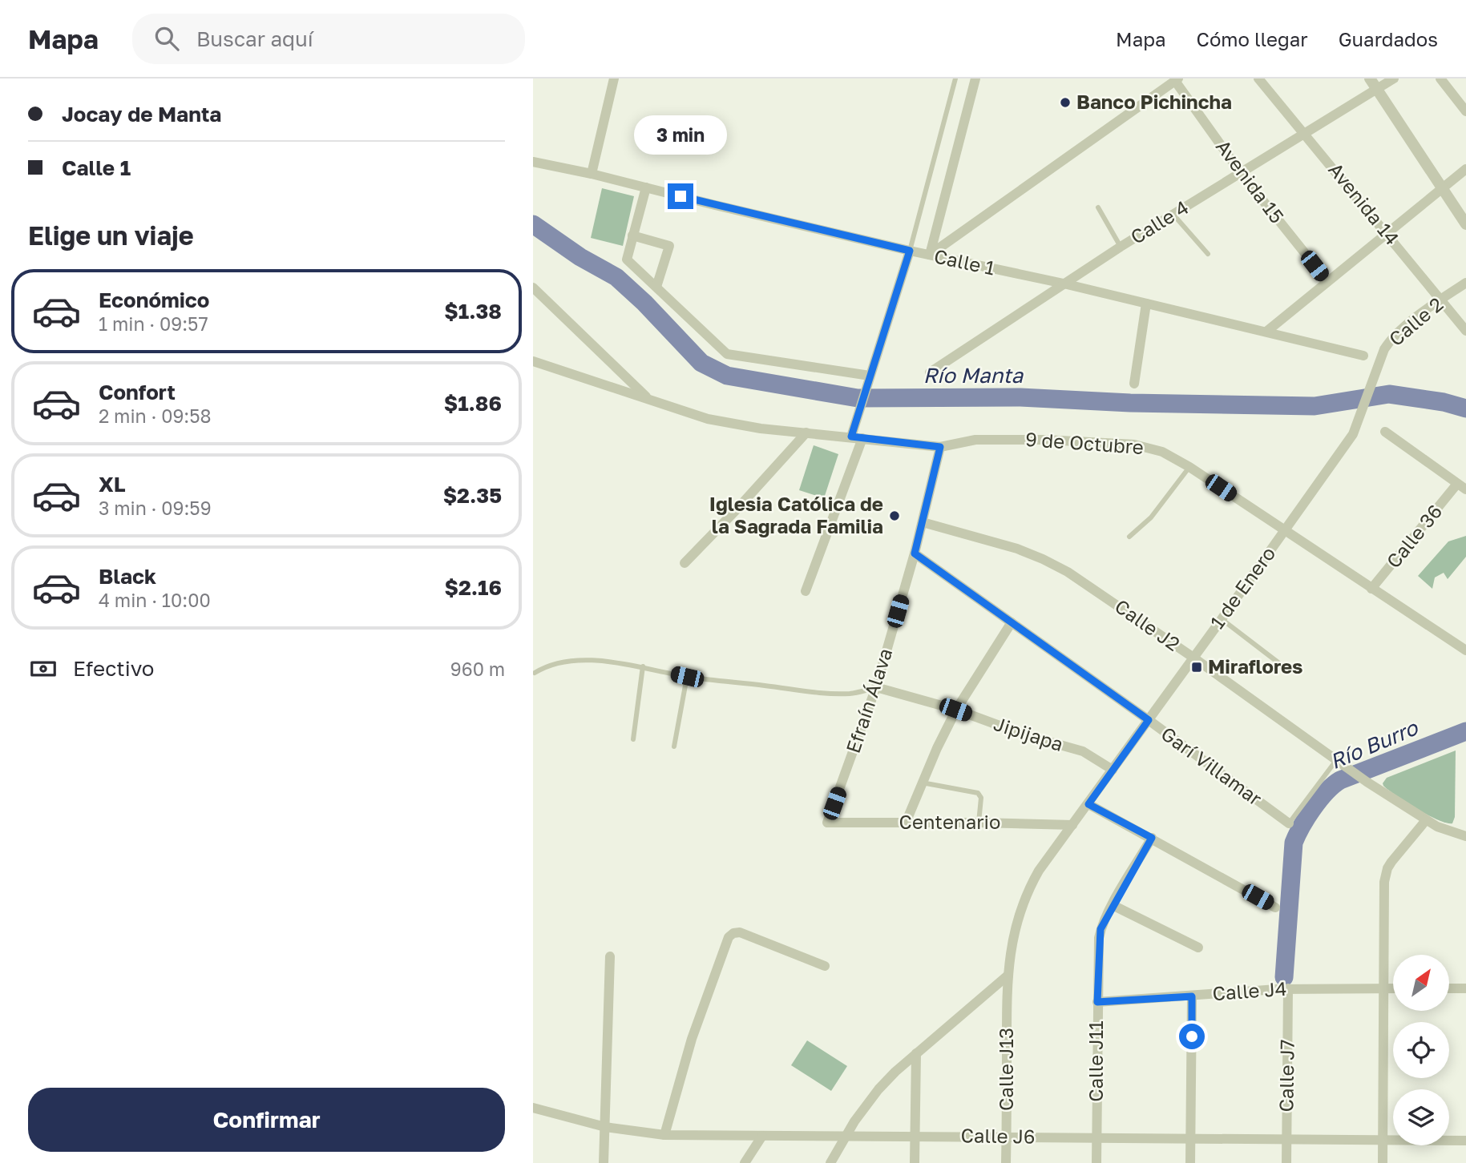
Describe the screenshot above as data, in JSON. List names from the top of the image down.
{
  "streets": {
    "street": [
      "Avenida 15",
      "Avenida 14",
      "Calle 4",
      "Calle 1",
      "Calle 2",
      "9 de Octubre",
      "Calle 36",
      "1 de Enero",
      "Calle J2",
      "Efraín Álava",
      "Jipijapa",
      "Garí Villamar",
      "Centenario",
      "Calle J4",
      "Calle J11",
      "Calle J13",
      "Calle J7",
      "Calle J6"
    ]
  },
  "crossings": [
    ["Avenida 15", "Calle 4"],
    ["Avenida 14", "Calle 4"],
    ["Avenida 14", "Calle 2"],
    ["Calle 4", "Calle 1"],
    ["Calle 2", "1 de Enero"],
    ["9 de Octubre", "Calle 36"],
    ["9 de Octubre", "1 de Enero"],
    ["9 de Octubre", "Efraín Álava"],
    ["1 de Enero", "Calle J2"],
    ["1 de Enero", "Jipijapa"],
    ["1 de Enero", "Garí Villamar"],
    ["1 de Enero", "Centenario"],
    ["1 de Enero", "Calle J13"],
    ["Calle J2", "Efraín Álava"],
    ["Efraín Álava", "Jipijapa"],
    ["Efraín Álava", "Garí Villamar"],
    ["Efraín Álava", "Centenario"],
    ["Calle J4", "Calle J11"],
    ["Calle J4", "Calle J7"],
    ["Calle J11", "Calle J6"],
    ["Calle J13", "Calle J6"],
    ["Calle J7", "Calle J6"]
  ],
  "water": ["Río Manta", "Río Burro"],
  "places": {
    "other": ["Banco Pichincha", "Iglesia Católica de la Sagrada Familia"],
    "transit": ["Miraflores"]
  },
  "north": "top right",
  "page": {
    "header": "Mapa",
    "search": "Buscar aquí",
    "nav": ["Mapa", "Cómo llegar", "Guardados"],
    "banner": ["Jocay de Manta", "Calle 1"],
    "bubble": "3 min",
    "heading": "Elige un viaje",
    "list": [
      {
        "name": "Económico",
        "note": "1 min · 09:57",
        "value": "$1.38"
      },
      {
        "name": "Confort",
        "note": "2 min · 09:58",
        "value": "$1.86"
      },
      {
        "name": "XL",
        "note": "3 min · 09:59",
        "value": "$2.35"
      },
      {
        "name": "Black",
        "note": "4 min · 10:00",
        "value": "$2.16"
      }
    ],
    "pay": ["Efectivo", "960 m"],
    "buttons": "Confirmar"
  }
}
